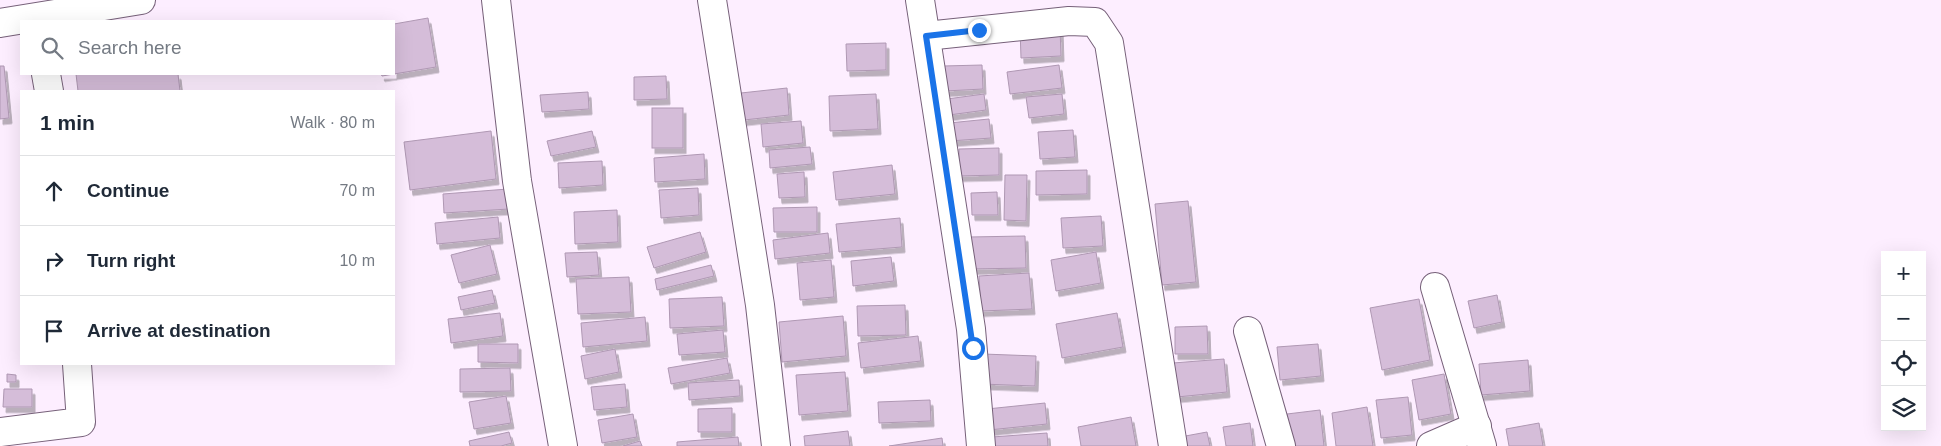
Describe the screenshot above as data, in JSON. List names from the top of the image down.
{
  "page": {
    "search": "Search here",
    "heading": ["1 min", "Walk · 80 m"],
    "list": [
      ["Continue", "70 m"],
      ["Turn right", "10 m"],
      "Arrive at destination"
    ],
    "map_buttons": ["+", "−"]
  }
}
